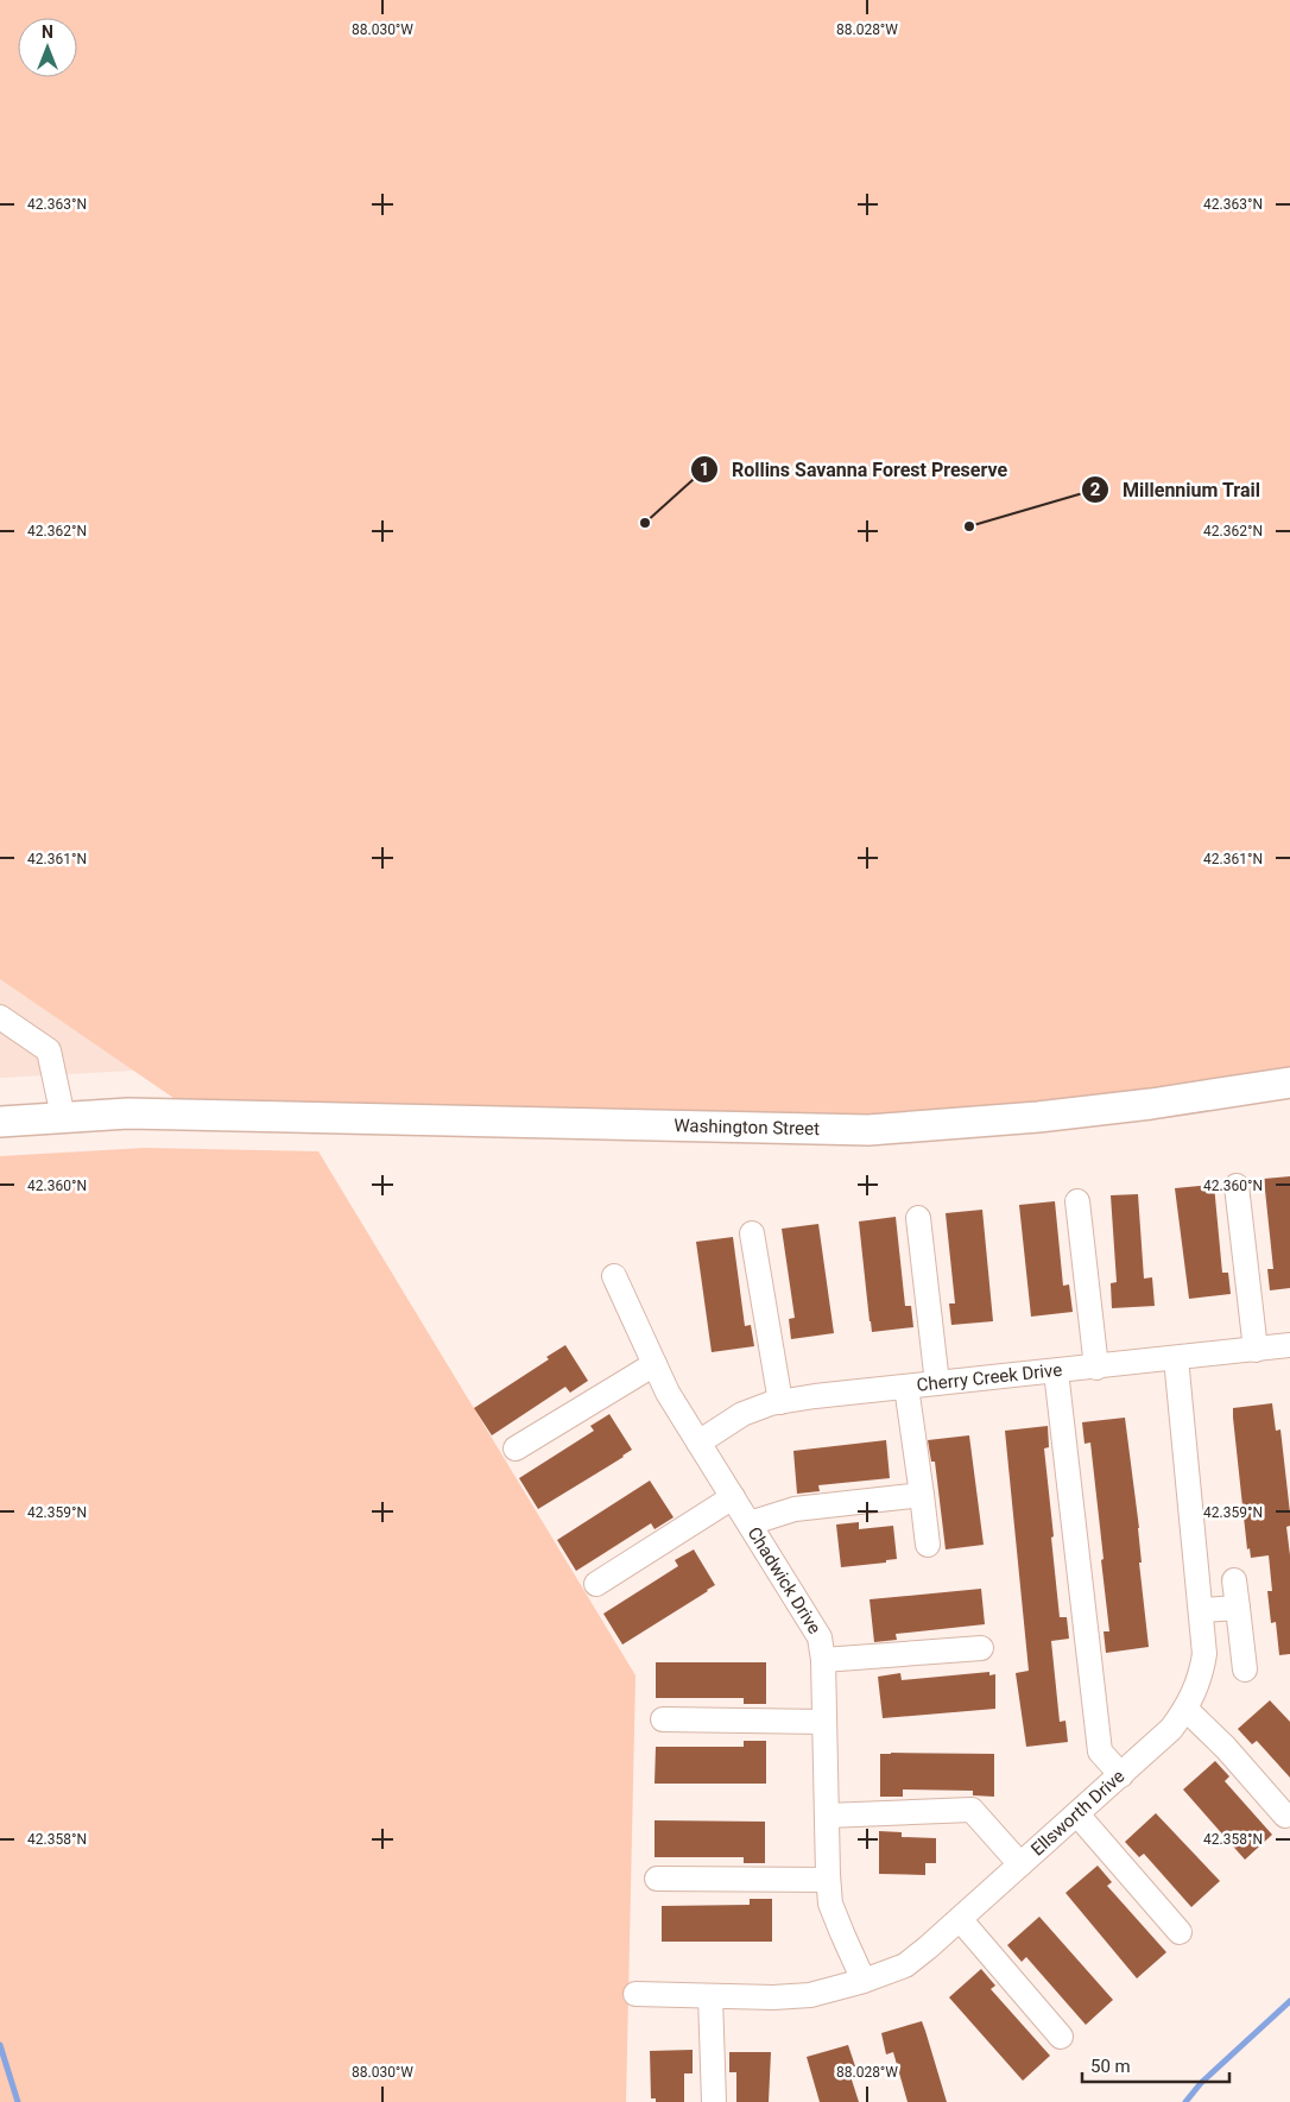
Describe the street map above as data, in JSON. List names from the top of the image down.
{
  "streets": {
    "main road": ["Washington Street"],
    "street": ["Cherry Creek Drive", "Chadwick Drive", "Ellsworth Drive"]
  },
  "crossings": [
    ["Cherry Creek Drive", "Chadwick Drive"],
    ["Cherry Creek Drive", "Ellsworth Drive"],
    ["Chadwick Drive", "Ellsworth Drive"]
  ],
  "places": ["Rollins Savanna Forest Preserve", "Millennium Trail"],
  "scale_bar": "50 m",
  "north": "top",
  "coordinates": [
    "88.030°W",
    "88.028°W",
    "42.363°N",
    "42.362°N",
    "42.361°N",
    "42.360°N",
    "42.359°N",
    "42.358°N"
  ]
}
